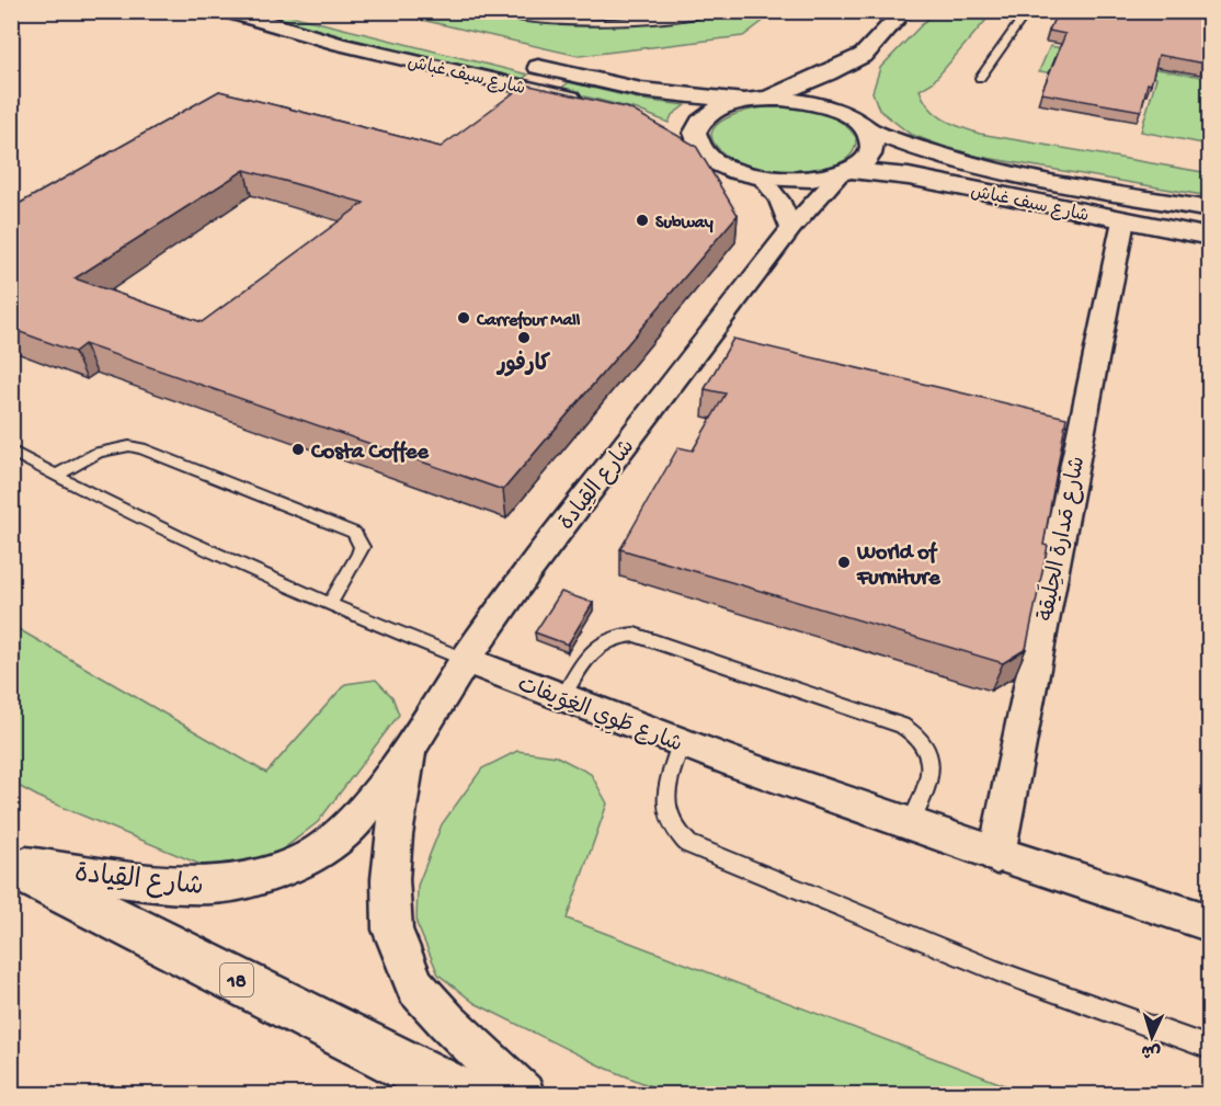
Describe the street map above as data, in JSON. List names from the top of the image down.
{
  "streets": {
    "street": [
      "شارع سيف غباش",
      "شارع القِيادة",
      "شارع مَدارة الحِلَيقة",
      "شارع طَوِي الغِوَيفات",
      "18"
    ]
  },
  "crossings": [
    ["شارع سيف غباش", "شارع القِيادة"],
    ["شارع سيف غباش", "شارع مَدارة الحِلَيقة"],
    ["شارع القِيادة", "شارع طَوِي الغِوَيفات"],
    ["شارع القِيادة", "18"],
    ["شارع مَدارة الحِلَيقة", "شارع طَوِي الغِوَيفات"]
  ],
  "places": [
    "Subway",
    "Carrefour Mall",
    "كارفور",
    "Costa Coffee",
    "World of Furniture"
  ],
  "north": "bottom"
}
